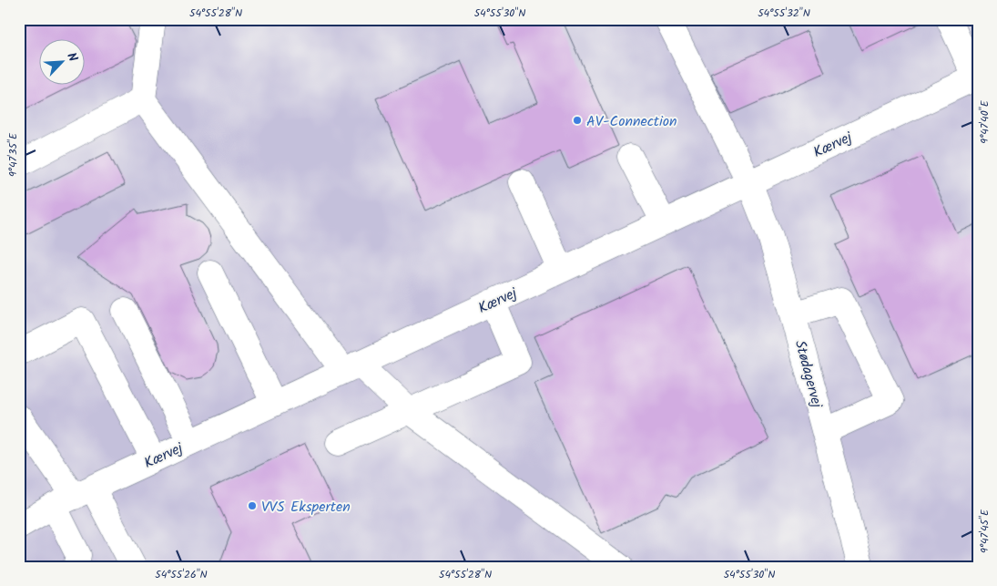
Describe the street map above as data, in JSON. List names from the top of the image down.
{
  "streets": {
    "street": ["Kærvej", "Stødagervej"]
  },
  "crossings": [
    ["Kærvej", "Stødagervej"]
  ],
  "places": ["AV-Connection", "VVS Eksperten"],
  "north": "top right",
  "coordinates": [
    "54°55'28\"N",
    "54°55'30\"N",
    "54°55'32\"N",
    "9°47'40\"E",
    "9°47'35\"E",
    "9°47'45\"E",
    "54°55'26\"N"
  ]
}
